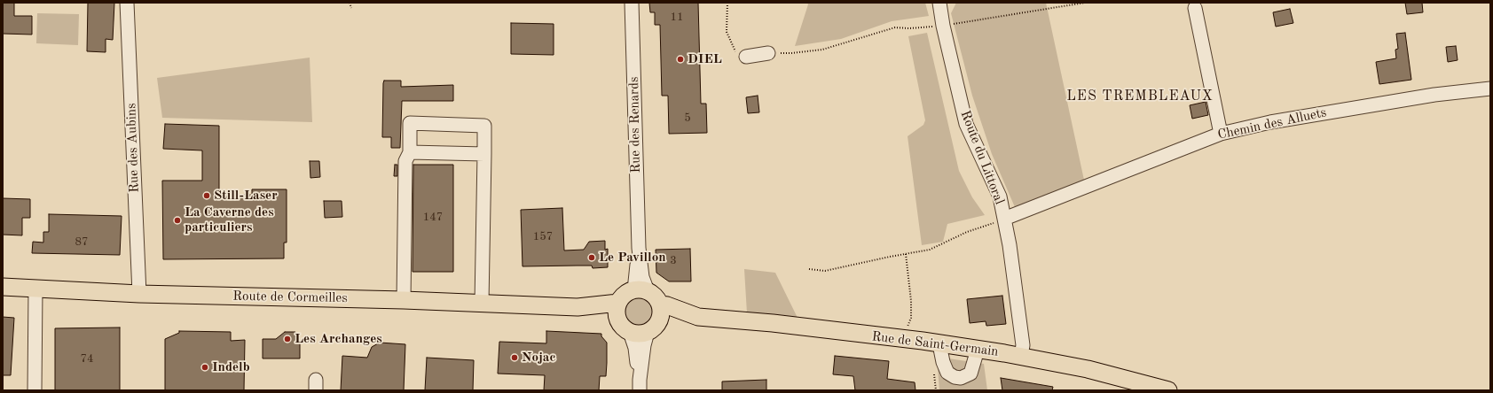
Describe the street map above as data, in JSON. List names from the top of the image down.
{
  "streets": {
    "main road": ["Route de Cormeilles", "Rue de Saint-Germain"],
    "street": [
      "Chemin des Alluets",
      "Rue des Renards",
      "Rue des Aubins",
      "Route du Littoral"
    ]
  },
  "crossings": [
    ["Chemin des Alluets", "Route du Littoral"],
    ["Rue des Renards", "Route de Cormeilles"],
    ["Rue des Renards", "Rue de Saint-Germain"],
    ["Rue des Aubins", "Route de Cormeilles"],
    ["Route du Littoral", "Rue de Saint-Germain"],
    ["Route de Cormeilles", "Rue de Saint-Germain"]
  ],
  "districts": ["LES TREMBLEAUX"],
  "places": [
    "DIEL",
    "Still-Laser",
    "La Caverne des particuliers",
    "Le Pavillon",
    "Les Archanges",
    "Nojac",
    "Indelb"
  ],
  "house_numbers": [
    "11",
    "5",
    "147",
    "157",
    "87",
    "3",
    "74"
  ]
}
